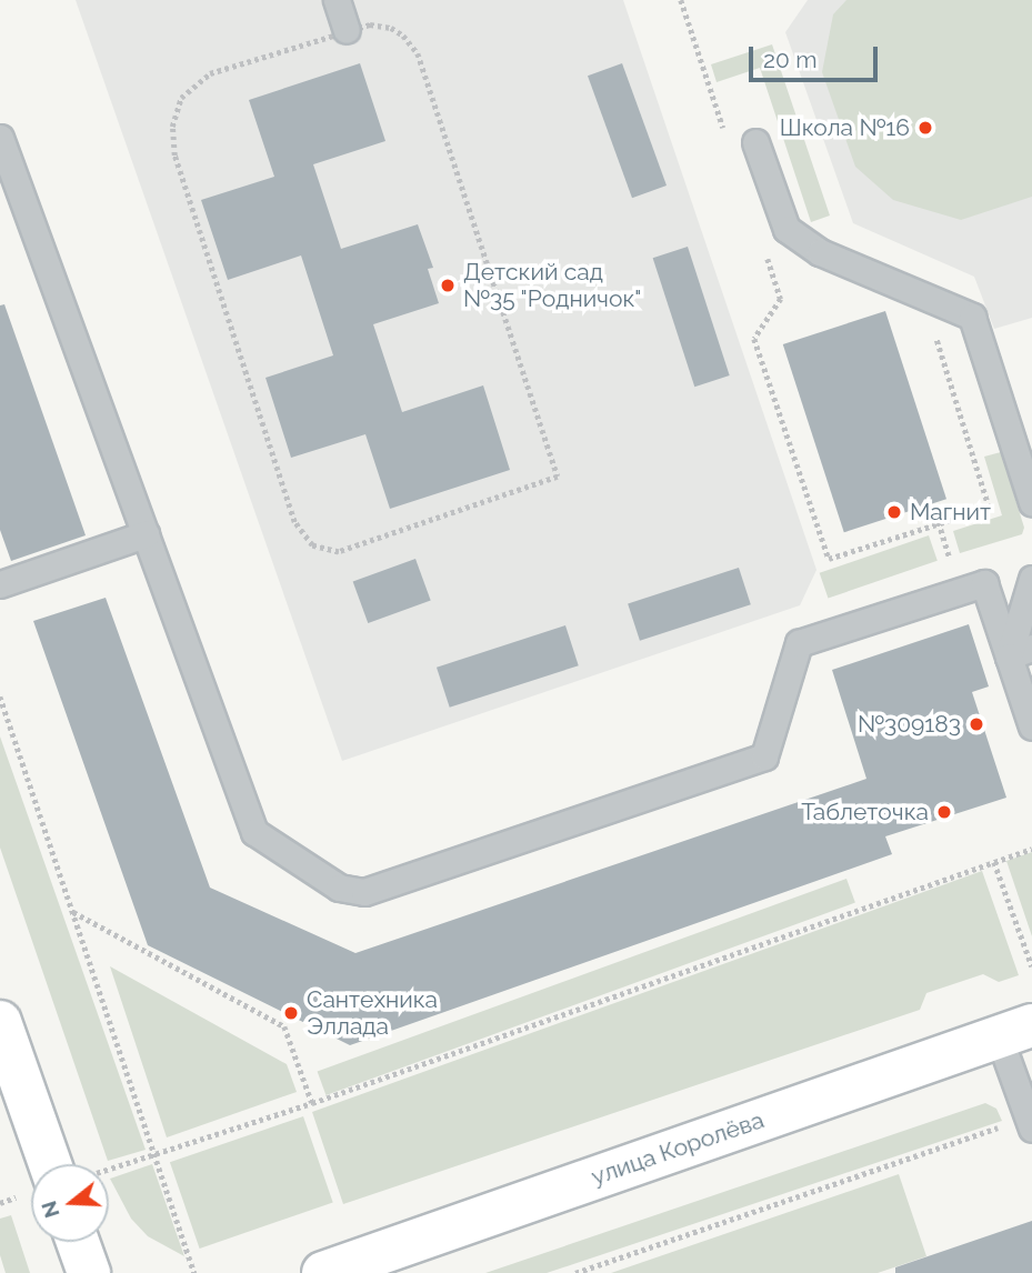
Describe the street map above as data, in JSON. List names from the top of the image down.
{
  "streets": {
    "main road": ["улица Королёва"]
  },
  "places": [
    "Школа №16",
    "Детский сад №35 \"Родничок\"",
    "Магнит",
    "№309183",
    "Таблеточка",
    "Сантехника Эллада"
  ],
  "scale_bar": "20 m",
  "north": "left"
}
